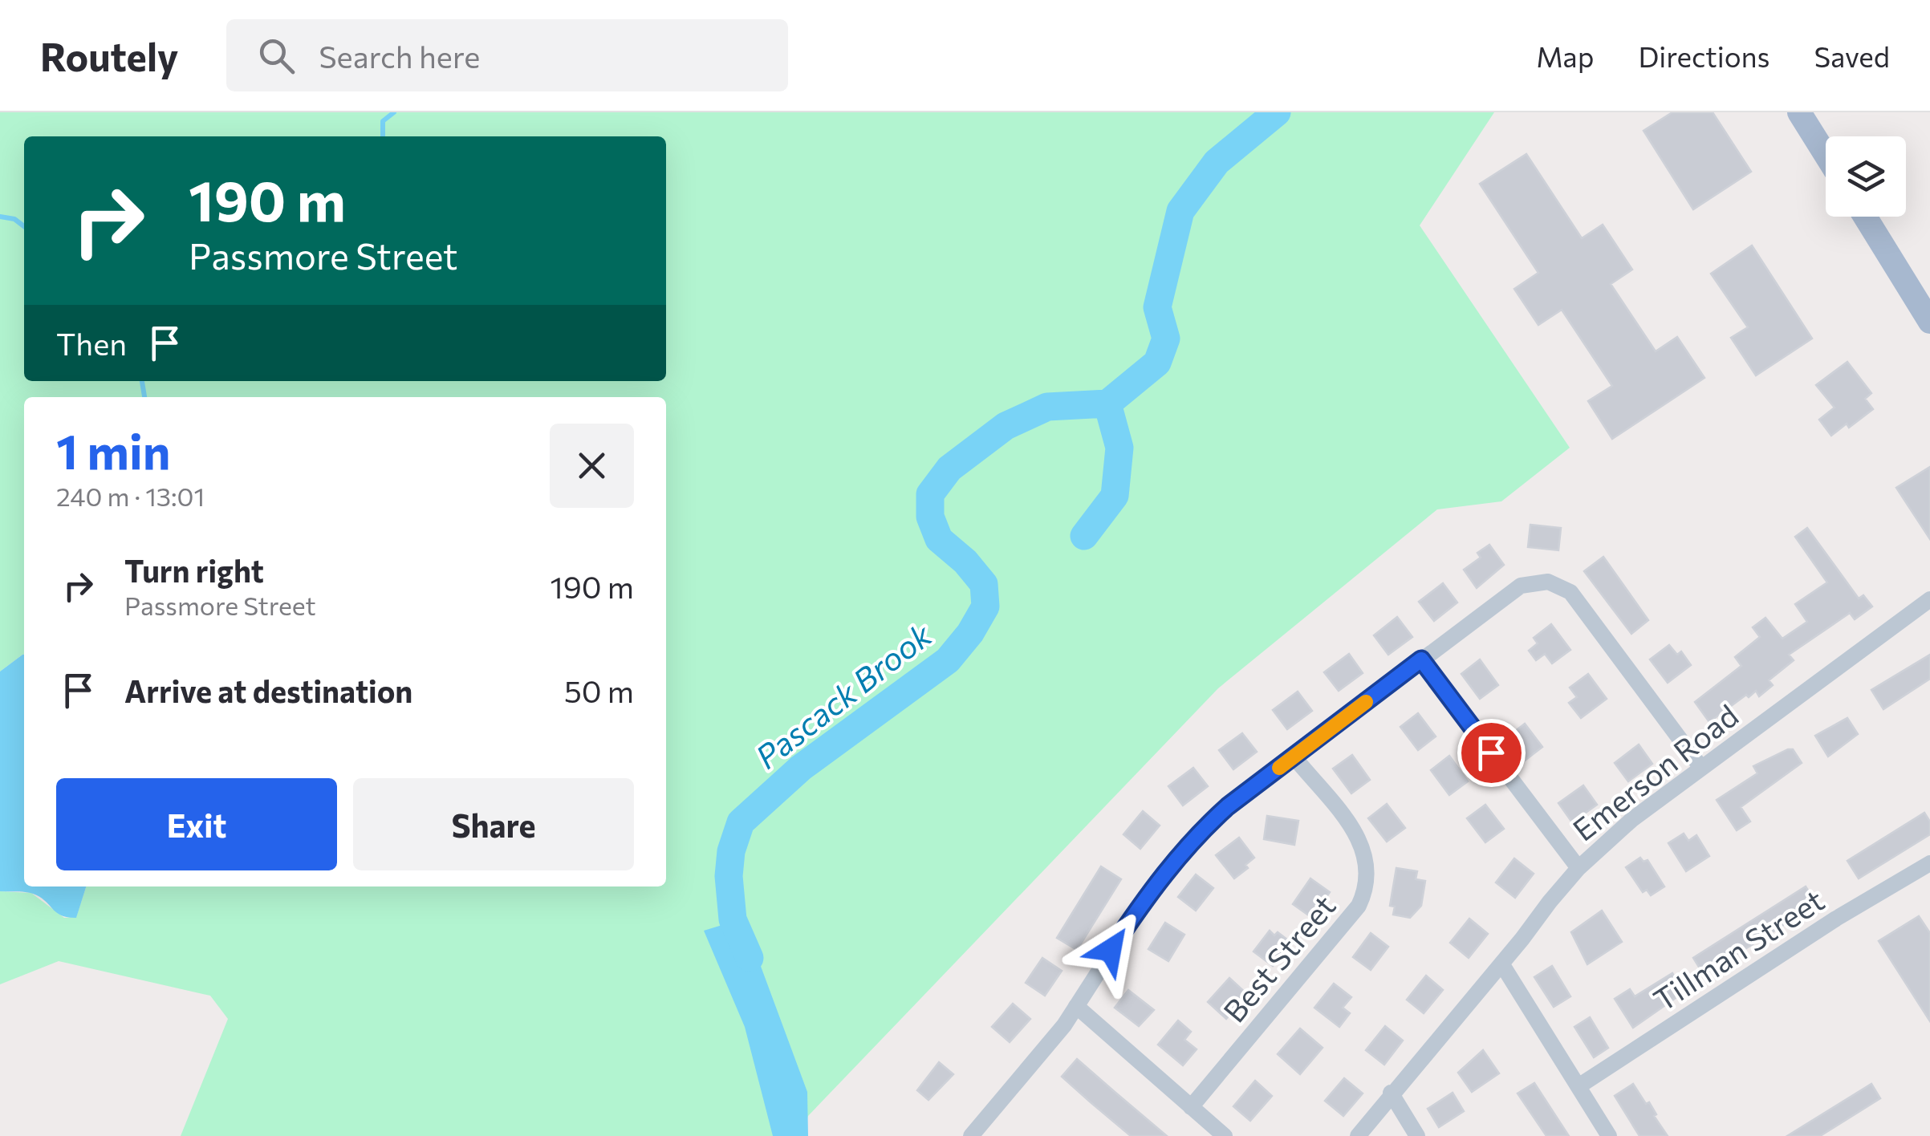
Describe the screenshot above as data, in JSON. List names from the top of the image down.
{
  "streets": {
    "street": ["Emerson Road", "Tillman Street", "Best Street"]
  },
  "water": ["Pascack Brook"],
  "page": {
    "header": "Routely",
    "search": "Search here",
    "nav": ["Map", "Directions", "Saved"],
    "turn": ["190 m", "Passmore Street"],
    "then": "Then",
    "heading": ["1 min", "240 m · 13:01"],
    "list": [
      {
        "name": "Turn right",
        "note": "Passmore Street",
        "value": "190 m"
      },
      {
        "name": "Arrive at destination",
        "value": "50 m"
      }
    ],
    "buttons": ["Exit", "Share"]
  }
}
